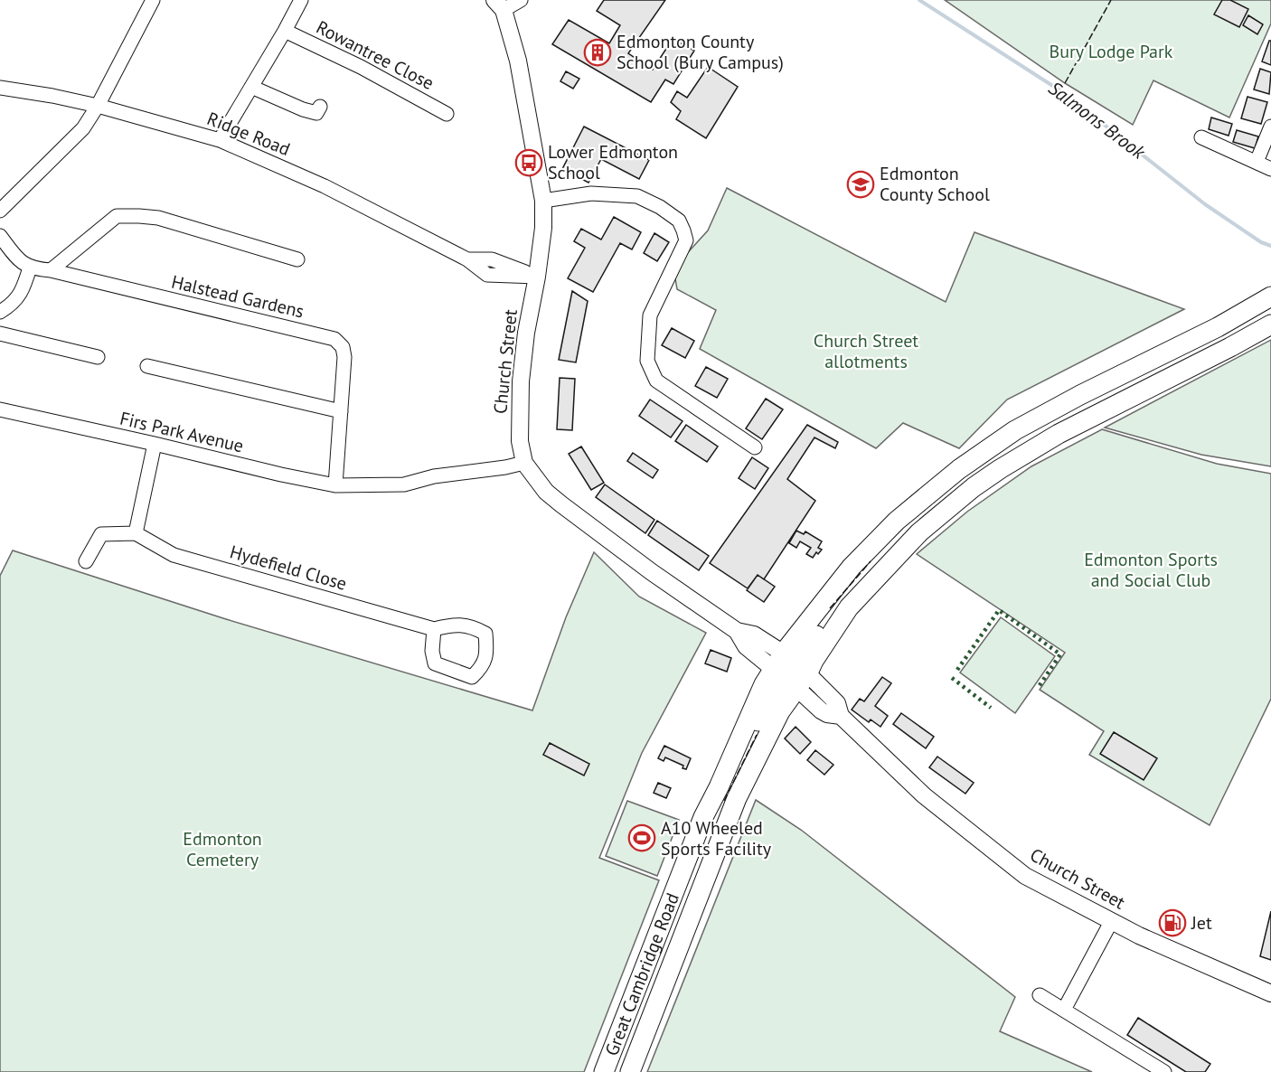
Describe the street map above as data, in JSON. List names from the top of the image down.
{
  "streets": {
    "highway": ["Great Cambridge Road"],
    "main road": ["Church Street"],
    "street": [
      "Rowantree Close",
      "Ridge Road",
      "Halstead Gardens",
      "Firs Park Avenue",
      "Hydefield Close"
    ]
  },
  "crossings": [
    ["Ridge Road", "Church Street"],
    ["Halstead Gardens", "Firs Park Avenue"],
    ["Church Street", "Firs Park Avenue"],
    ["Church Street", "Great Cambridge Road"]
  ],
  "water": ["Salmons Brook"],
  "parks": [
    "Bury Lodge Park",
    "Church Street allotments",
    "Edmonton Sports and Social Club",
    "Edmonton Cemetery"
  ],
  "places": {
    "building": ["Edmonton County School (Bury Campus)"],
    "bus stop": ["Lower Edmonton School"],
    "school or university": ["Edmonton County School"],
    "sports": ["A10 Wheeled Sports Facility"],
    "fuel station": ["Jet"]
  }
}
